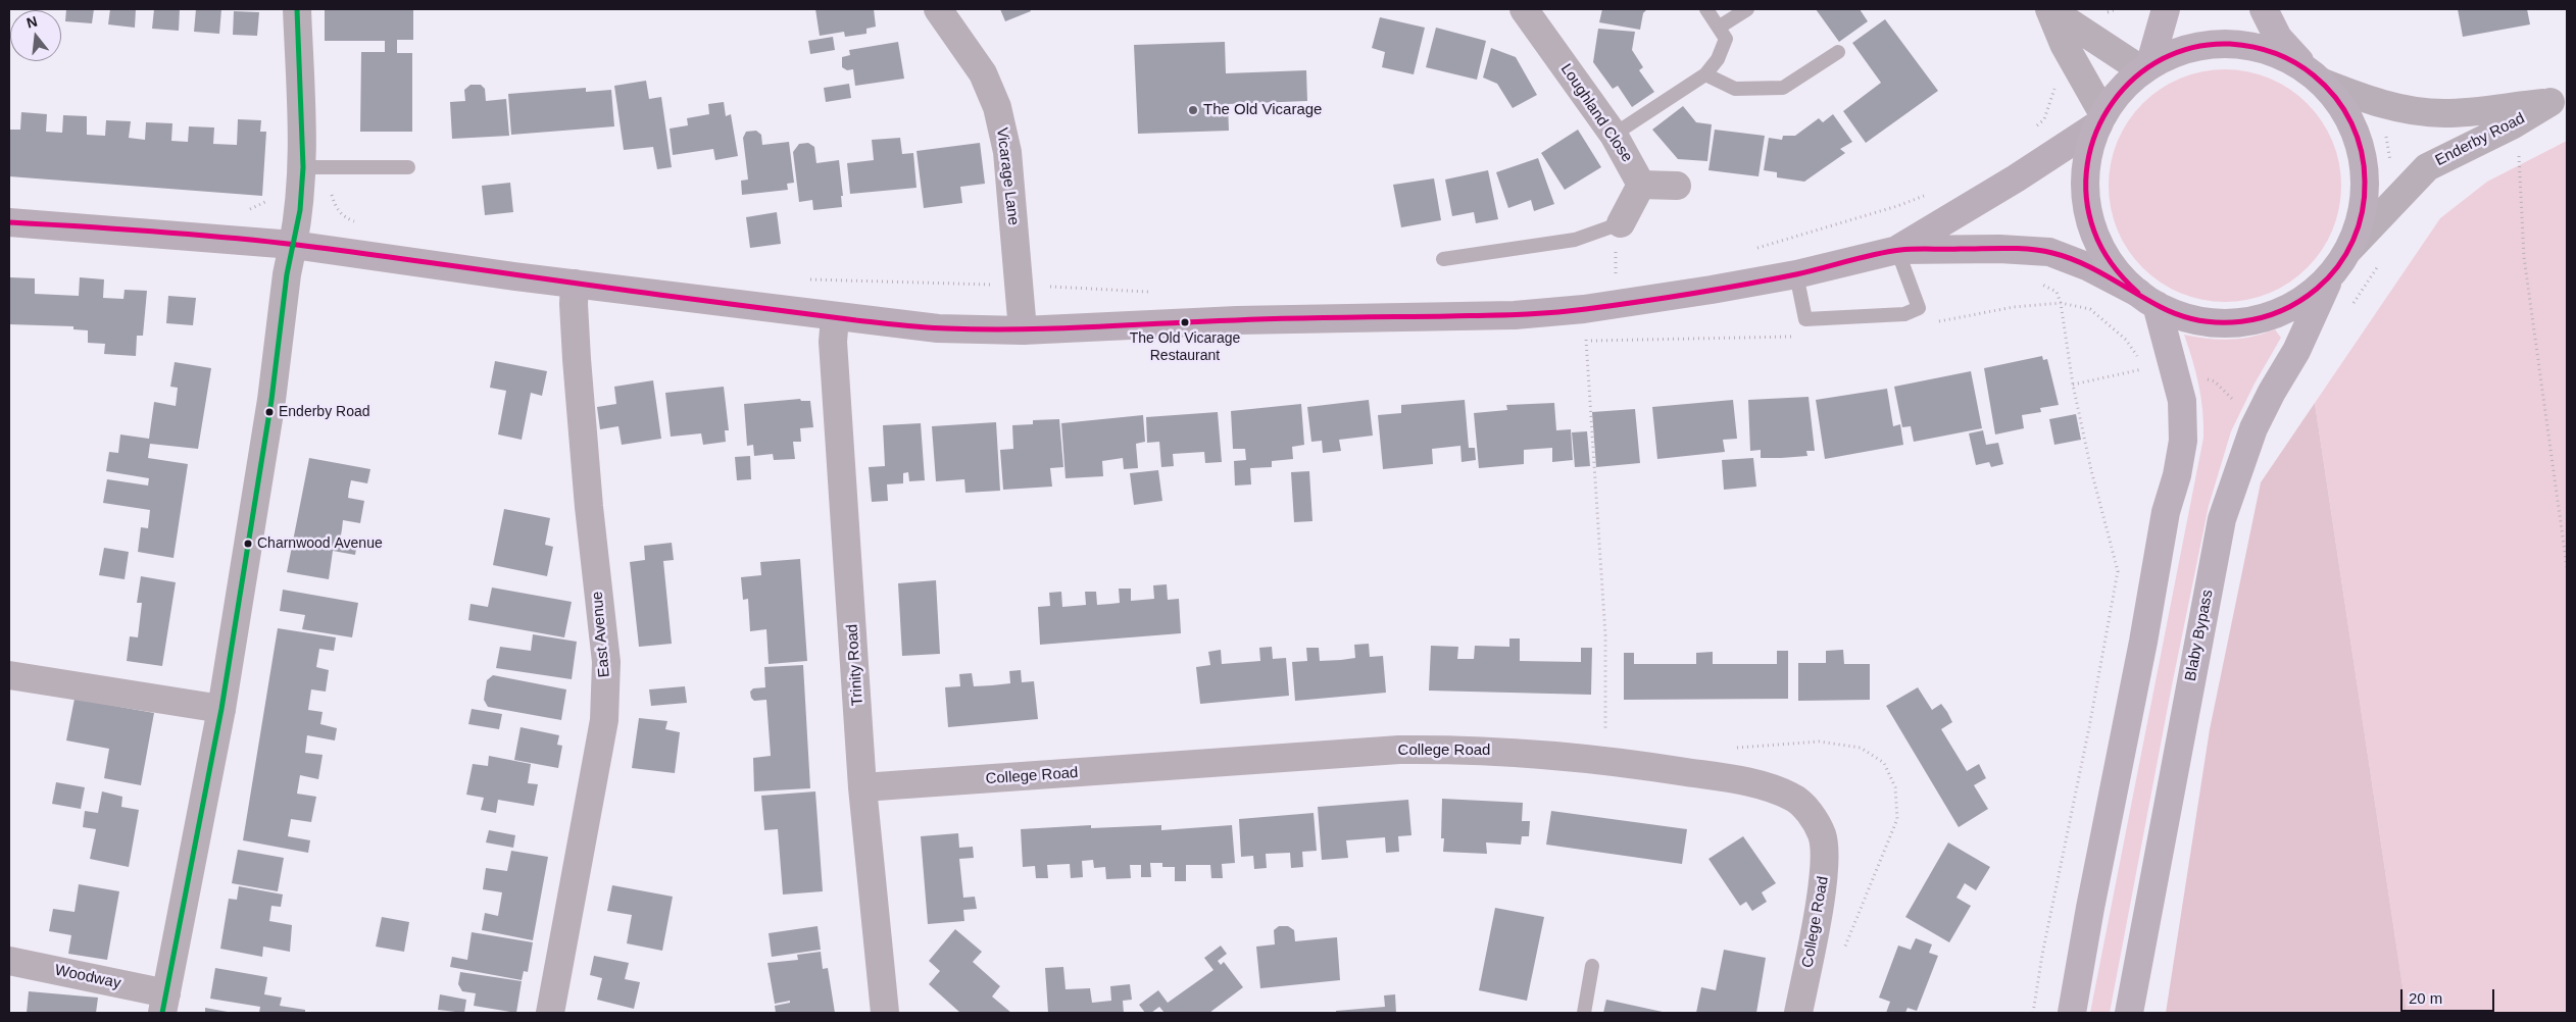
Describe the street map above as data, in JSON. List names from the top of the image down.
{
  "streets": {
    "main road": ["Blaby Bypass"],
    "street": [
      "Loughland Close",
      "Enderby Road",
      "Vicarage Lane",
      "East Avenue",
      "Trinity Road",
      "College Road",
      "Woodway"
    ]
  },
  "crossings": [
    ["Trinity Road", "College Road"]
  ],
  "places": [
    "The Old Vicarage",
    "The Old Vicarage Restaurant",
    "Enderby Road",
    "Charnwood Avenue"
  ],
  "scale_bar": "20 m",
  "north": "top"
}
